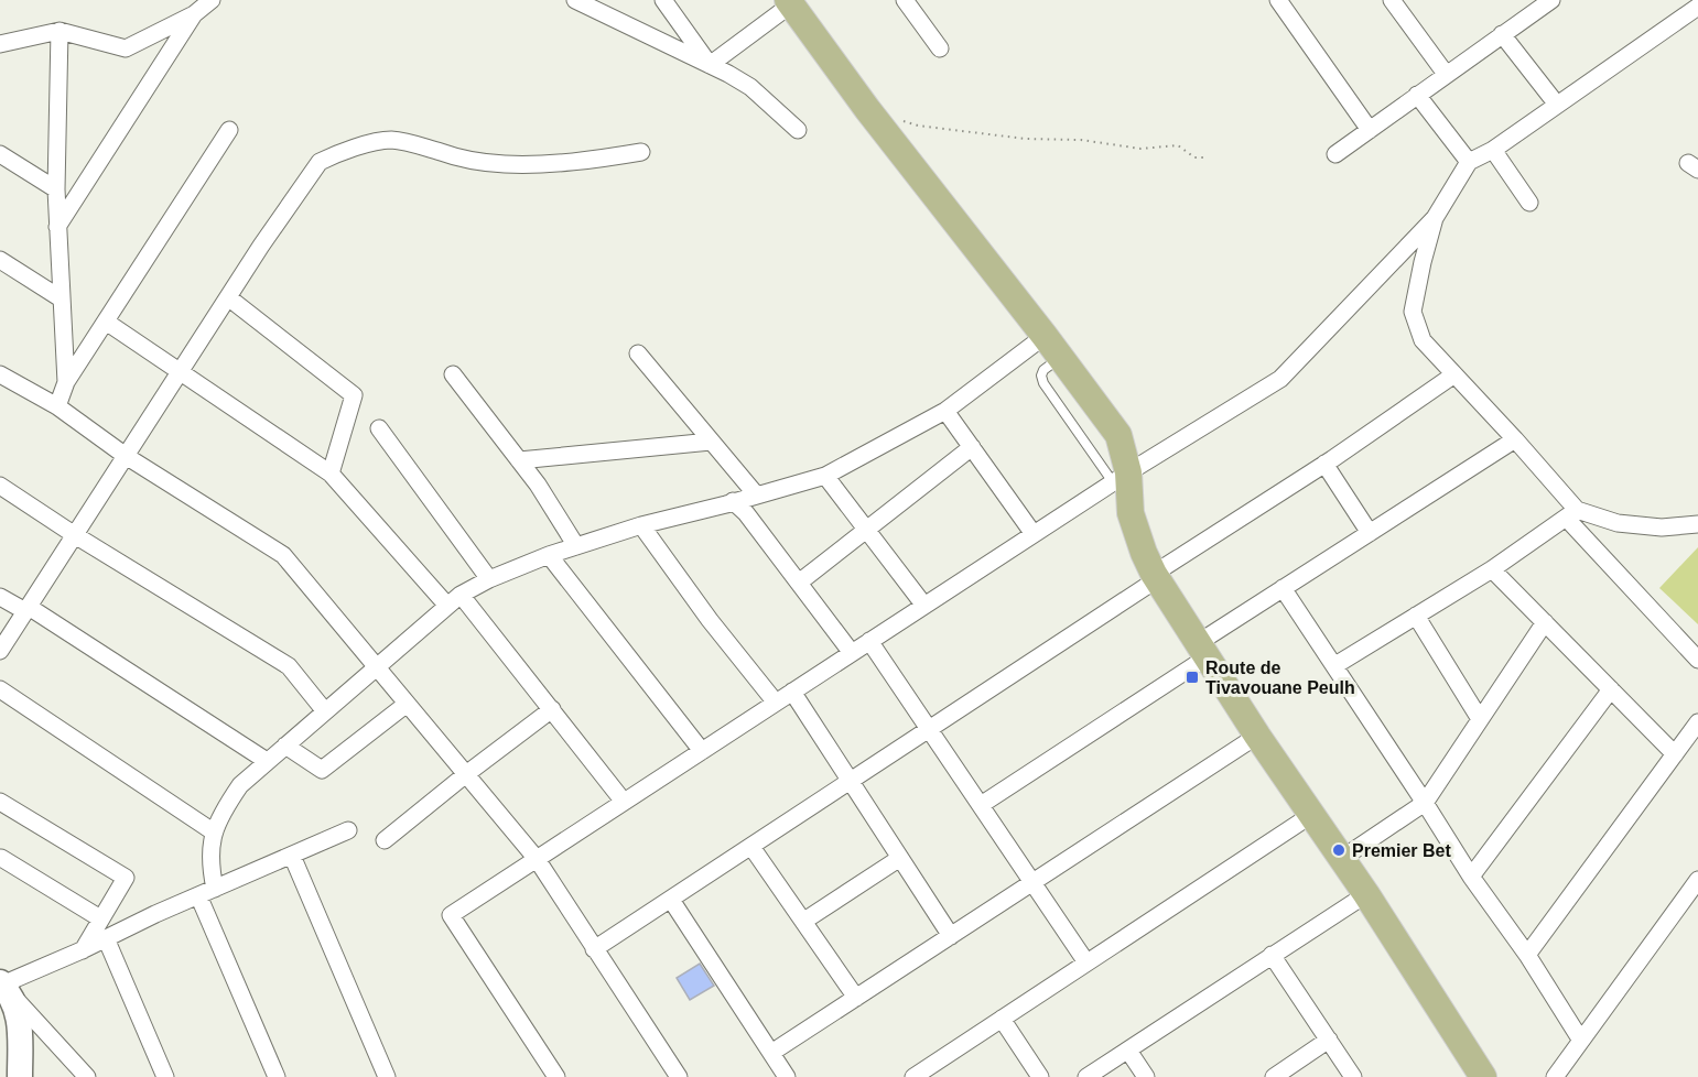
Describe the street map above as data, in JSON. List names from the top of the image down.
{
  "places": {
    "transit": ["Route de Tivavouane Peulh"],
    "other": ["Premier Bet"]
  }
}
